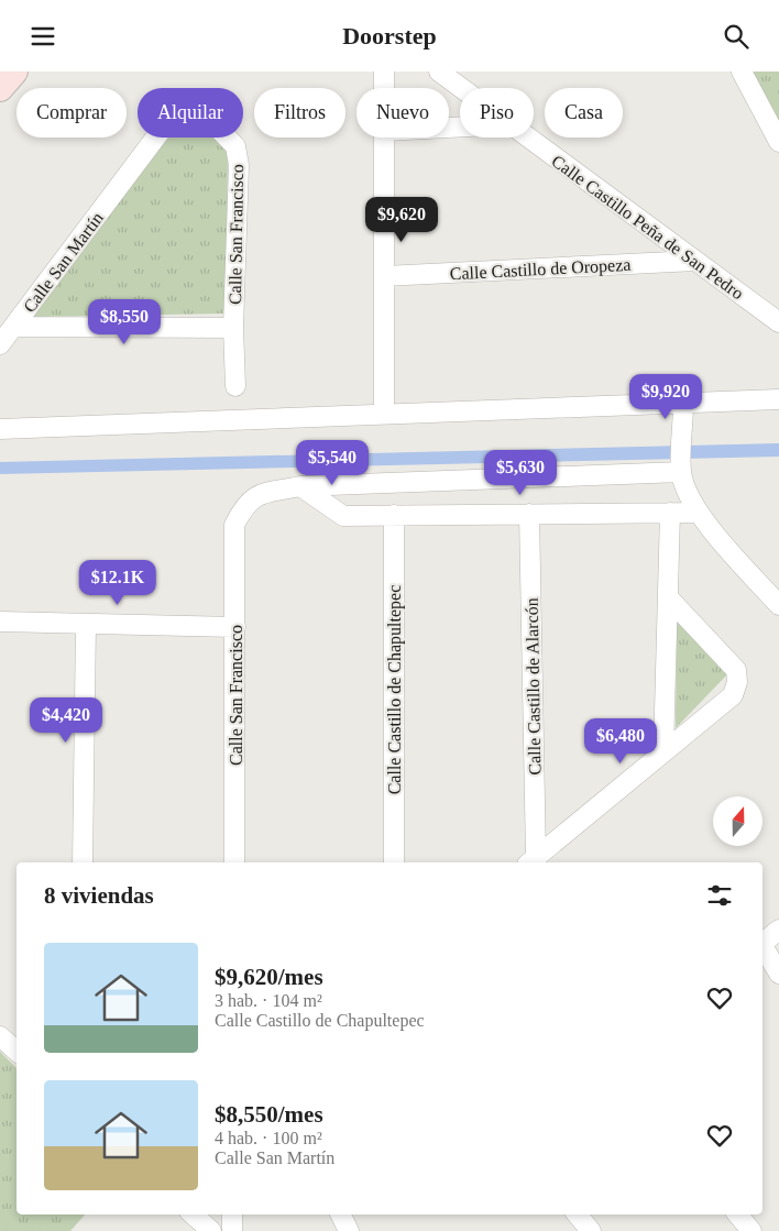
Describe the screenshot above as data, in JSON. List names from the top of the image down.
{
  "streets": {
    "street": [
      "Calle Castillo Peña de San Pedro",
      "Calle San Francisco",
      "Calle San Martín",
      "Calle Castillo de Oropeza",
      "Calle Castillo de Alarcón",
      "Calle Castillo de Chapultepec"
    ]
  },
  "crossings": [
    ["Calle Castillo Peña de San Pedro", "Calle Castillo de Oropeza"],
    ["Calle San Francisco", "Calle San Martín"]
  ],
  "north": "top",
  "page": {
    "header": "Doorstep",
    "chip": [
      "Comprar",
      "Alquilar",
      "Filtros",
      "Nuevo",
      "Piso",
      "Casa"
    ],
    "price": [
      "$9,620",
      "$8,550",
      "$9,920",
      "$5,540",
      "$5,630",
      "$12.1K",
      "$4,420",
      "$6,480"
    ],
    "heading": "8 viviendas",
    "list": [
      {
        "name": "$9,620/mes",
        "note": "3 hab. · 104 m² · Calle Castillo de Chapultepec"
      },
      {
        "name": "$8,550/mes",
        "note": "4 hab. · 100 m² · Calle San Martín"
      }
    ]
  }
}
